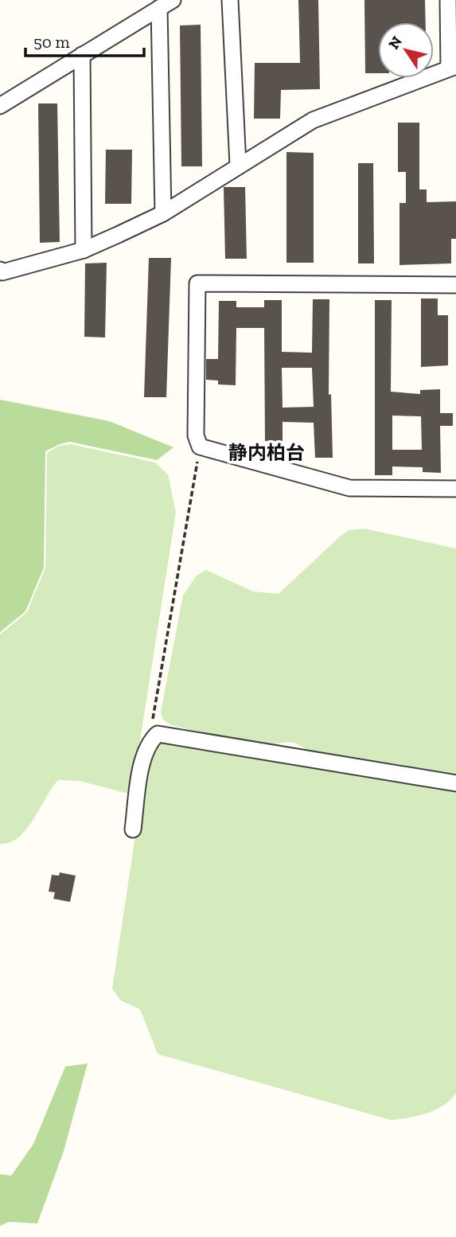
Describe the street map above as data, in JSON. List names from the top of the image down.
{
  "districts": ["静内柏台"],
  "scale_bar": "50 m",
  "north": "top left"
}
